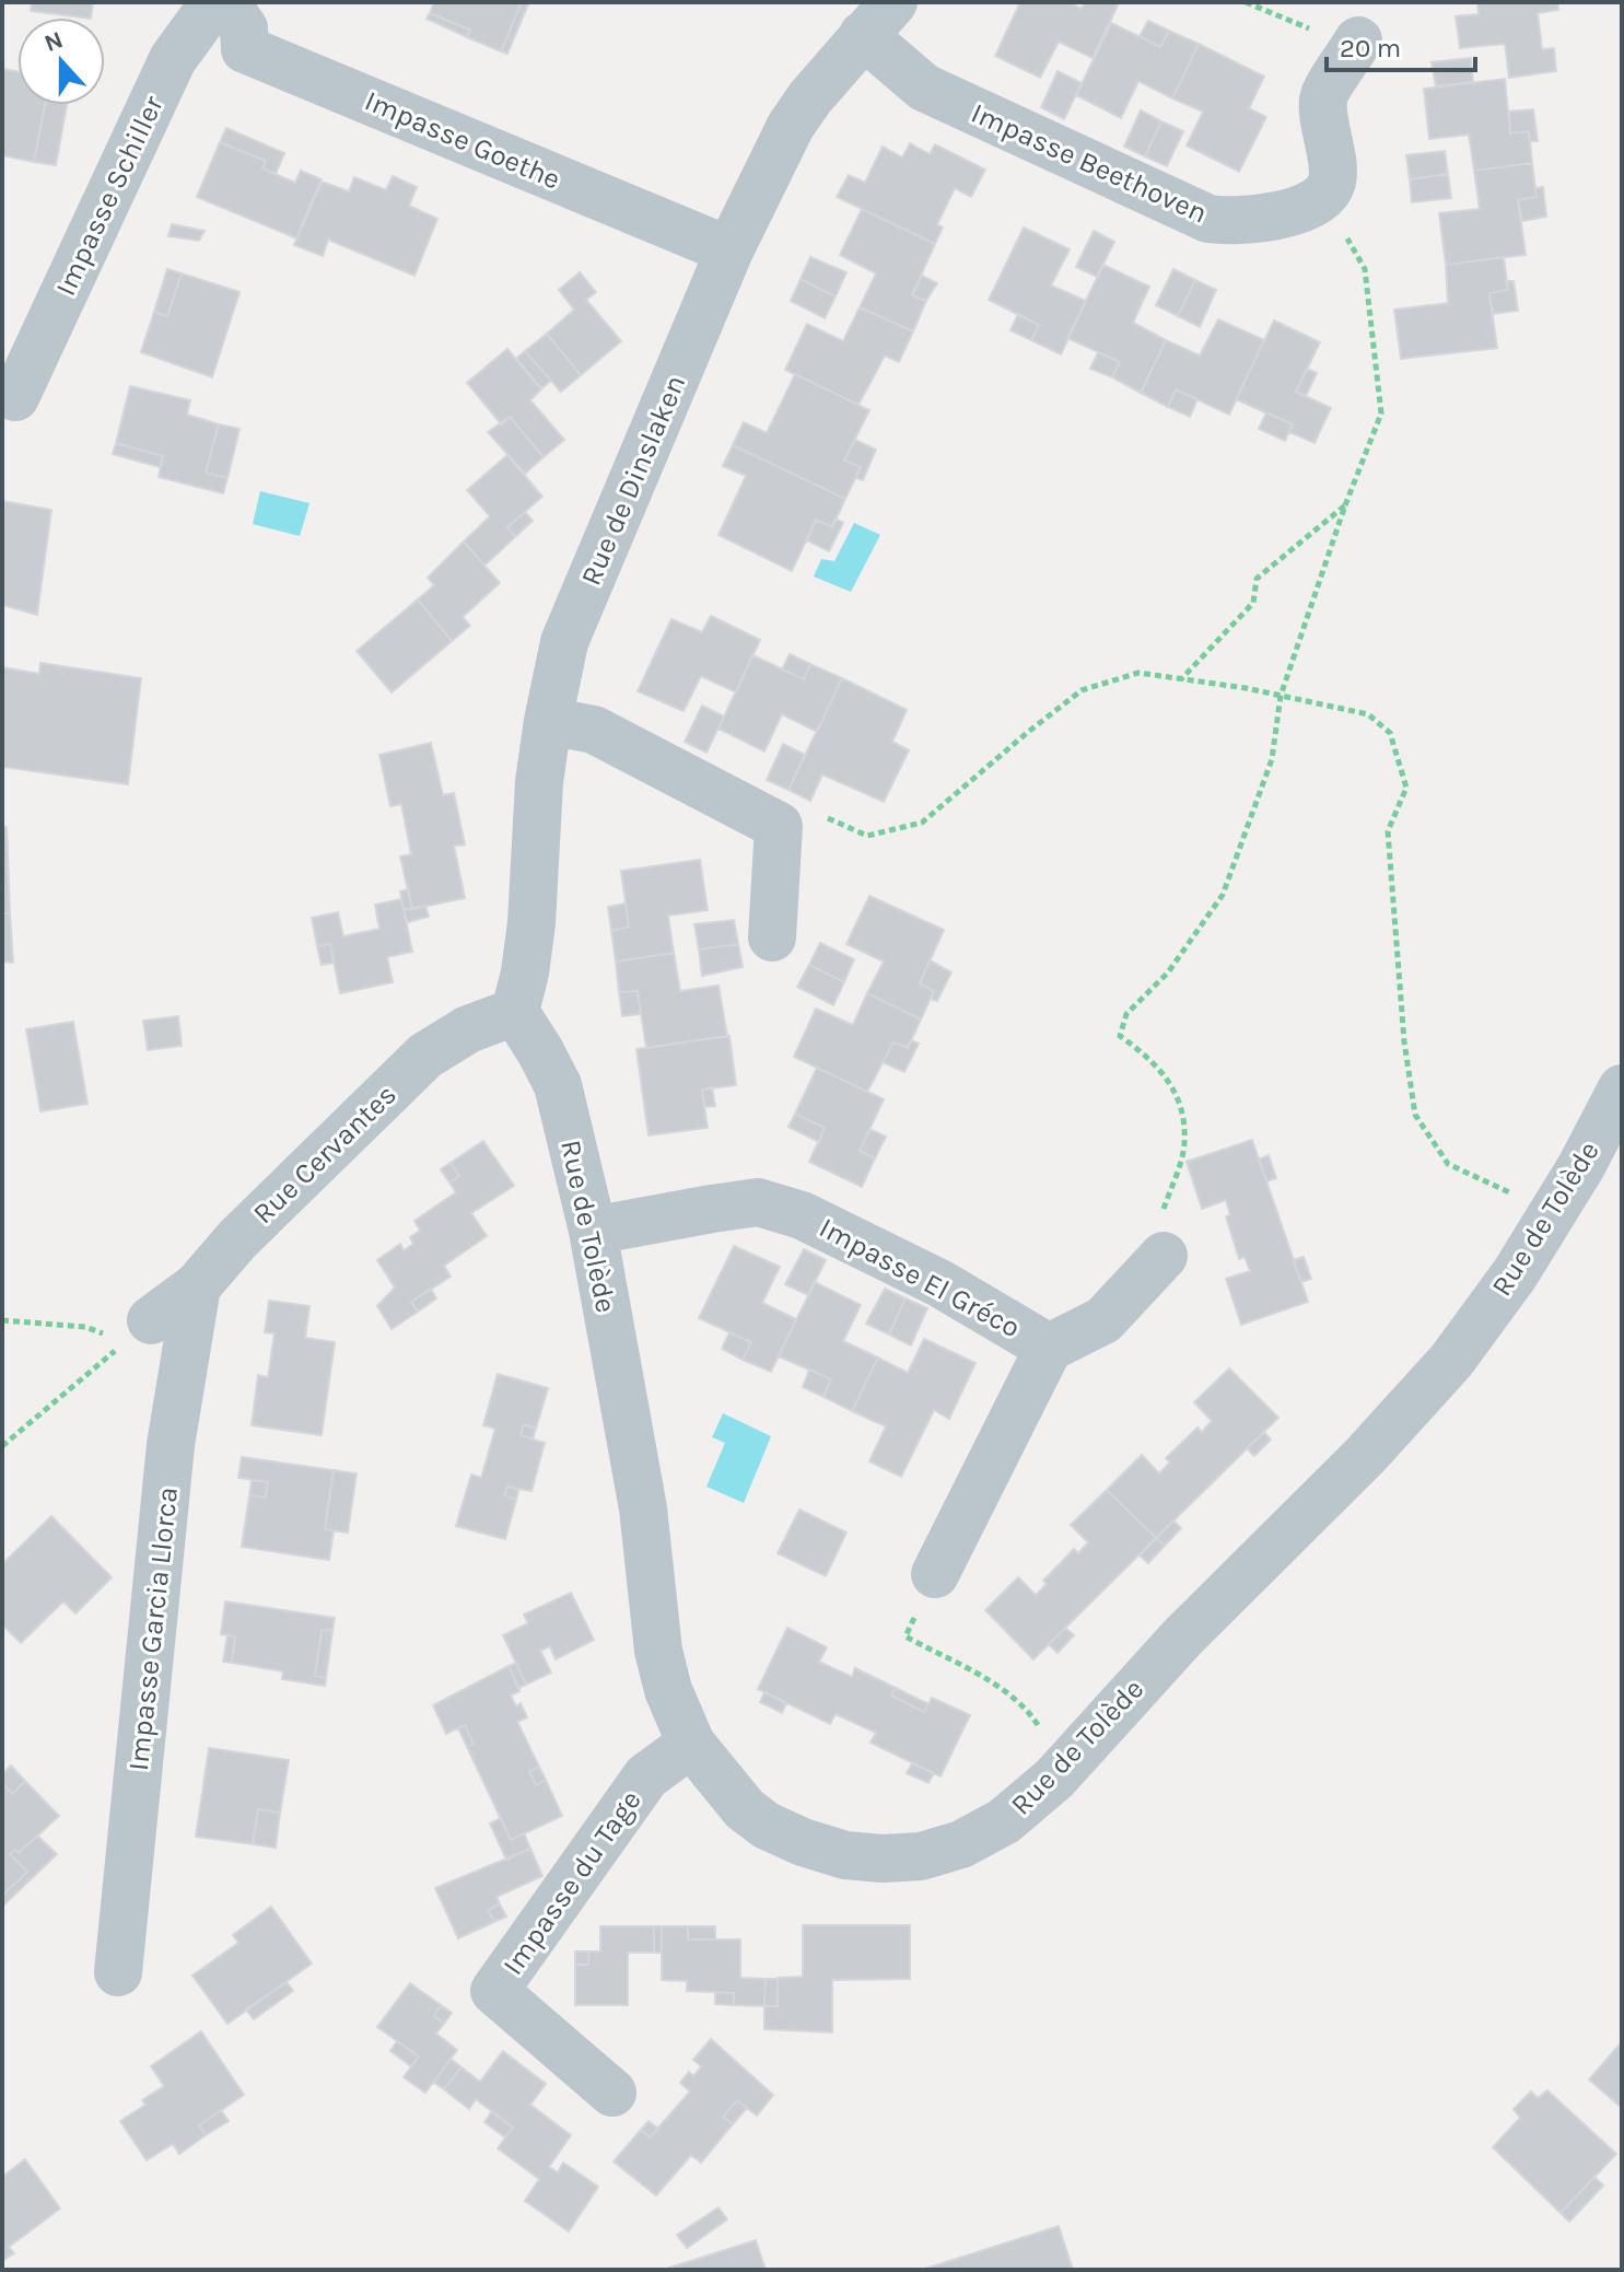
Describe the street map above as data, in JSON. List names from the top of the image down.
{
  "streets": {
    "street": [
      "Impasse Goethe",
      "Impasse Beethoven",
      "Impasse Schiller",
      "Rue de Dinslaken",
      "Rue Cervantes",
      "Rue de Tolède",
      "Impasse El Gréco",
      "Impasse Garcia Llorca",
      "Impasse du Tage"
    ]
  },
  "crossings": [
    ["Impasse Goethe", "Rue de Dinslaken"],
    ["Impasse Beethoven", "Rue de Dinslaken"],
    ["Rue de Dinslaken", "Rue Cervantes"],
    ["Rue de Dinslaken", "Rue de Tolède"],
    ["Rue Cervantes", "Rue de Tolède"],
    ["Rue Cervantes", "Impasse Garcia Llorca"],
    ["Rue de Tolède", "Impasse El Gréco"],
    ["Rue de Tolède", "Impasse du Tage"]
  ],
  "scale_bar": "20 m",
  "north": "top"
}
